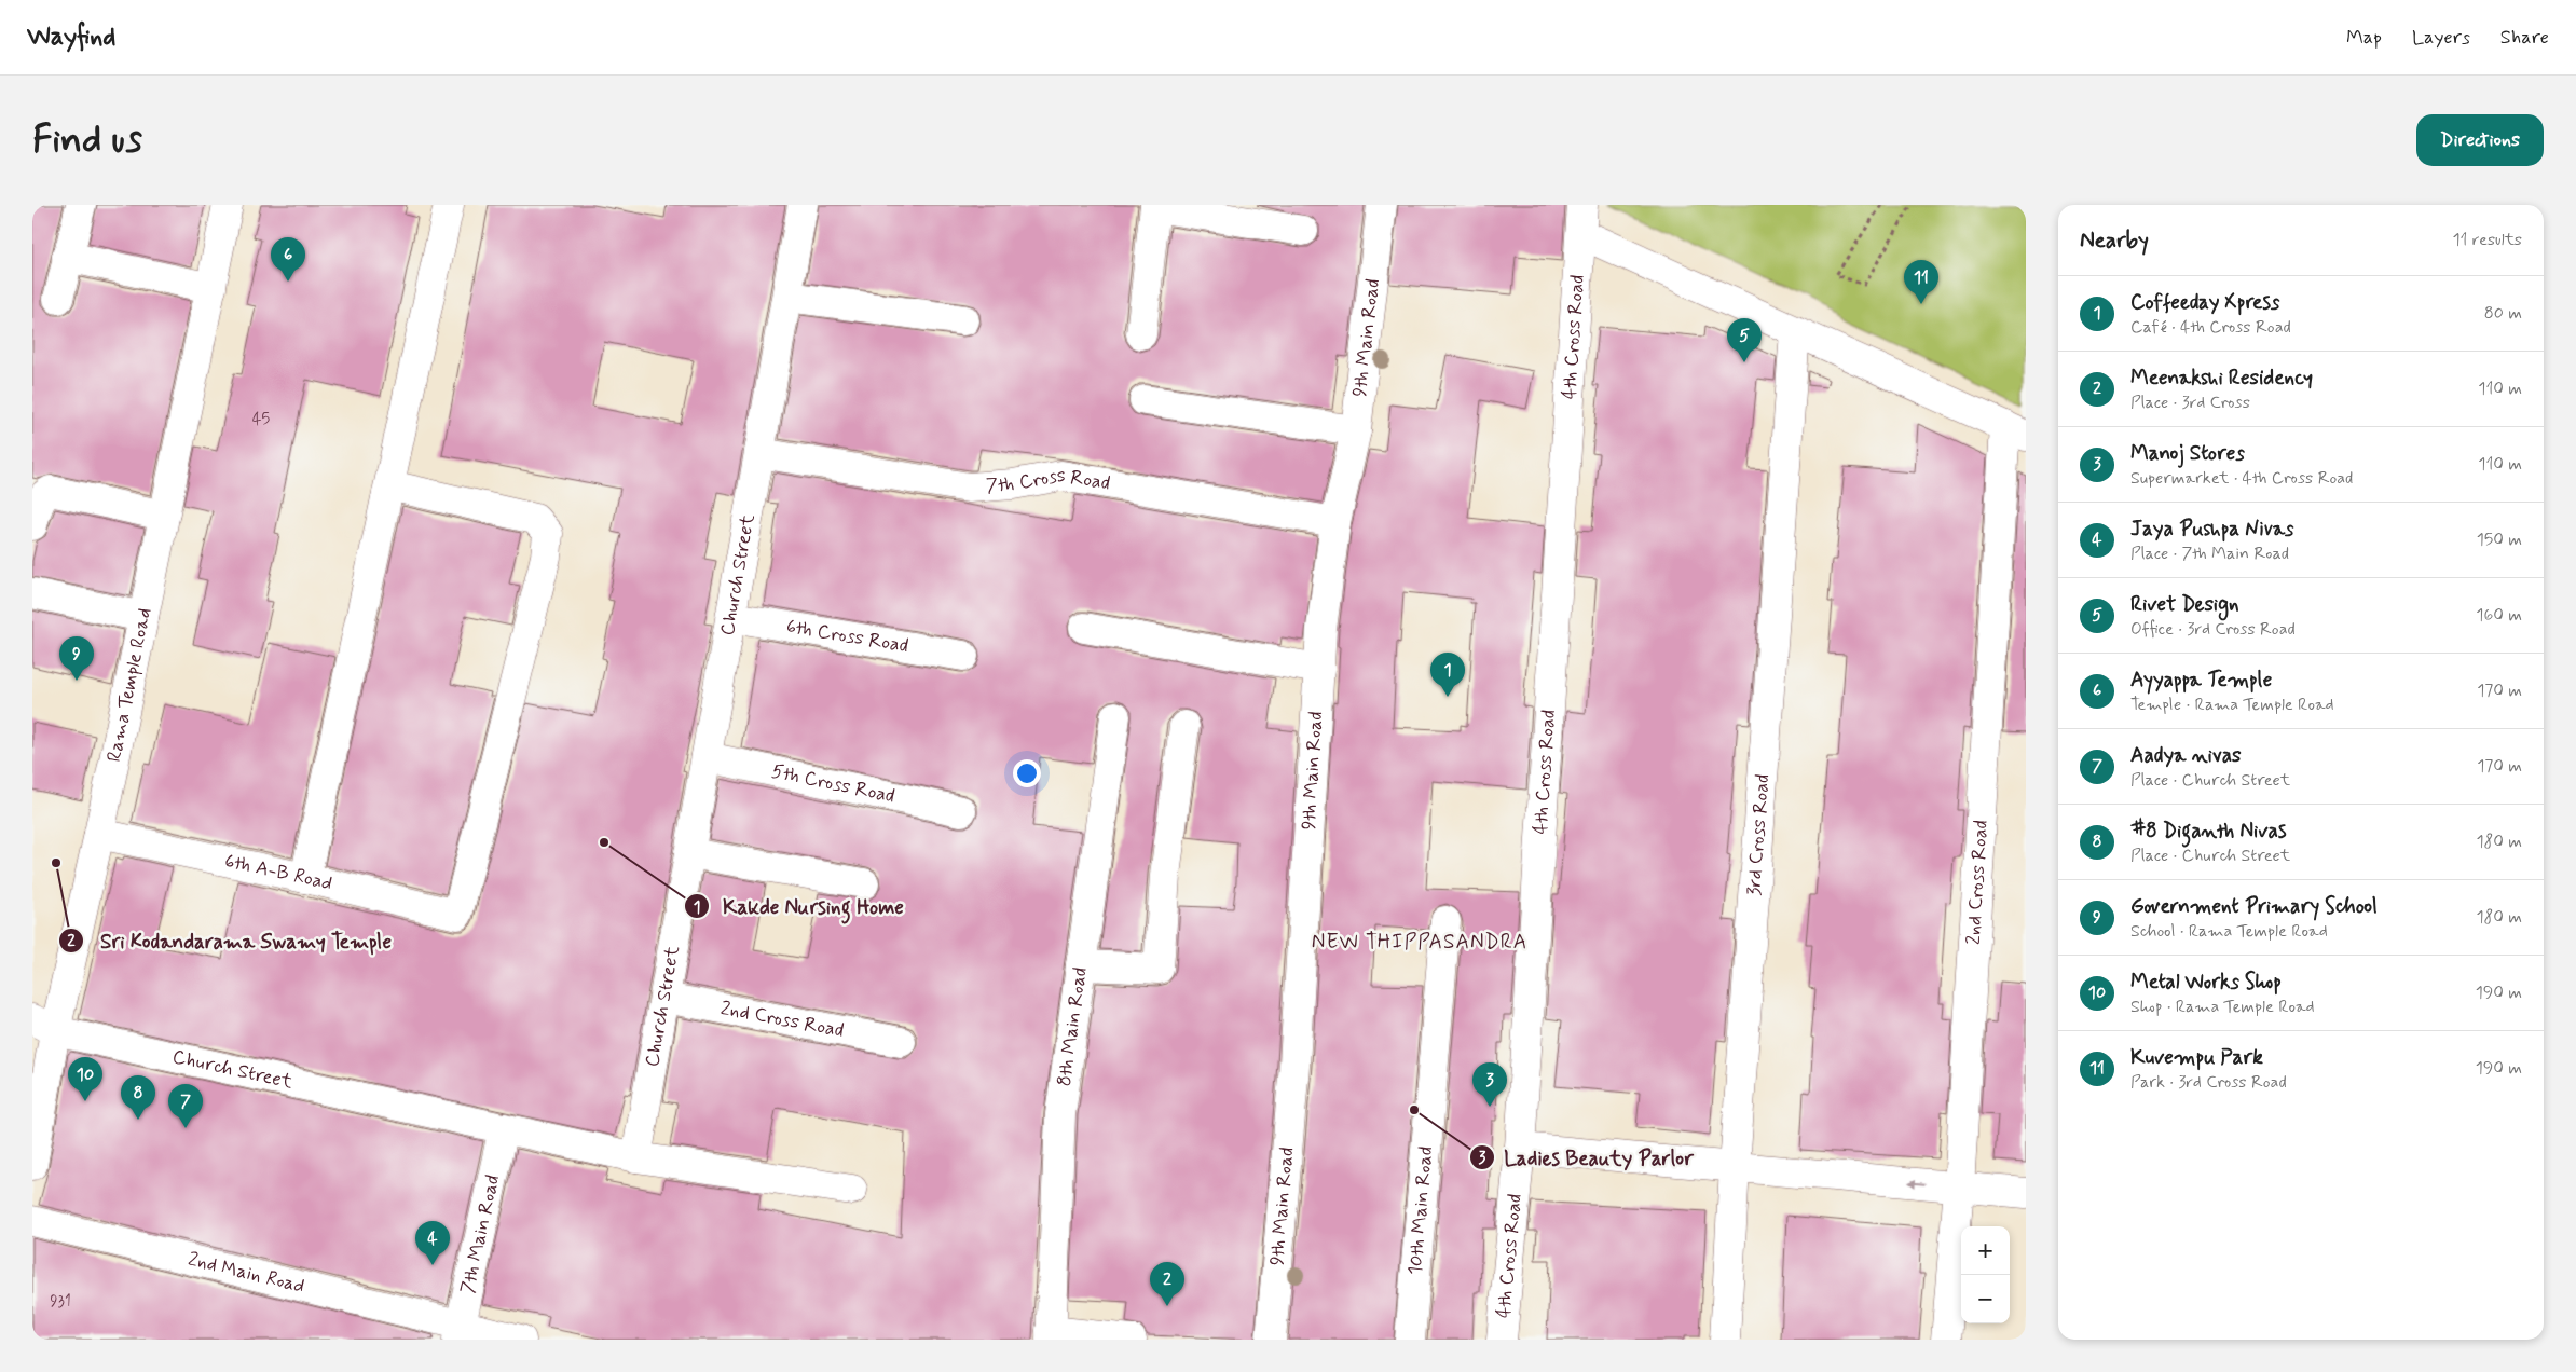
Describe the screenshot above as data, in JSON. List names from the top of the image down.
{
  "streets": {
    "street": [
      "4th Cross Road",
      "9th Main Road",
      "7th Cross Road",
      "Church Street",
      "6th Cross Road",
      "Rama Temple Road",
      "5th Cross Road",
      "3rd Cross Road",
      "6th A-B Road",
      "2nd Cross Road",
      "8th Main Road",
      "10th Main Road",
      "7th Main Road",
      "2nd Main Road"
    ]
  },
  "crossings": [
    ["9th Main Road", "7th Cross Road"],
    ["7th Cross Road", "Church Street"],
    ["Church Street", "6th Cross Road"],
    ["Church Street", "Rama Temple Road"],
    ["Church Street", "5th Cross Road"],
    ["Church Street", "2nd Cross Road"],
    ["Church Street", "7th Main Road"],
    ["Rama Temple Road", "6th A-B Road"],
    ["7th Main Road", "2nd Main Road"]
  ],
  "districts": ["NEW THIPPASANDRA"],
  "places": ["Kakde Nursing Home", "Sri Kodandarama Swamy Temple", "Ladies Beauty Parlor"],
  "house_numbers": ["45", "931"],
  "page": {
    "header": "Wayfind",
    "nav": ["Map", "Layers", "Share"],
    "buttons": "Directions",
    "title": "Find us",
    "heading": ["Nearby", "11 results"],
    "pins": [
      "6",
      "11",
      "5",
      "9",
      "1",
      "10",
      "3",
      "8",
      "7",
      "4",
      "2"
    ],
    "list": [
      {
        "mark": "1",
        "name": "Coffeeday Xpress",
        "note": "Café · 4th Cross Road",
        "value": "80 m"
      },
      {
        "mark": "2",
        "name": "Meenakshi Residency",
        "note": "Place · 3rd Cross",
        "value": "110 m"
      },
      {
        "mark": "3",
        "name": "Manoj Stores",
        "note": "Supermarket · 4th Cross Road",
        "value": "110 m"
      },
      {
        "mark": "4",
        "name": "Jaya Pushpa Nivas",
        "note": "Place · 7th Main Road",
        "value": "150 m"
      },
      {
        "mark": "5",
        "name": "Rivet Design",
        "note": "Office · 3rd Cross Road",
        "value": "160 m"
      },
      {
        "mark": "6",
        "name": "Ayyappa Temple",
        "note": "Temple · Rama Temple Road",
        "value": "170 m"
      },
      {
        "mark": "7",
        "name": "Aadya nivas",
        "note": "Place · Church Street",
        "value": "170 m"
      },
      {
        "mark": "8",
        "name": "#8 Diganth Nivas",
        "note": "Place · Church Street",
        "value": "180 m"
      },
      {
        "mark": "9",
        "name": "Government Primary School",
        "note": "School · Rama Temple Road",
        "value": "180 m"
      },
      {
        "mark": "10",
        "name": "Metal Works Shop",
        "note": "Shop · Rama Temple Road",
        "value": "190 m"
      },
      {
        "mark": "11",
        "name": "Kuvempu Park",
        "note": "Park · 3rd Cross Road",
        "value": "190 m"
      }
    ],
    "map_buttons": ["+", "−"]
  }
}
